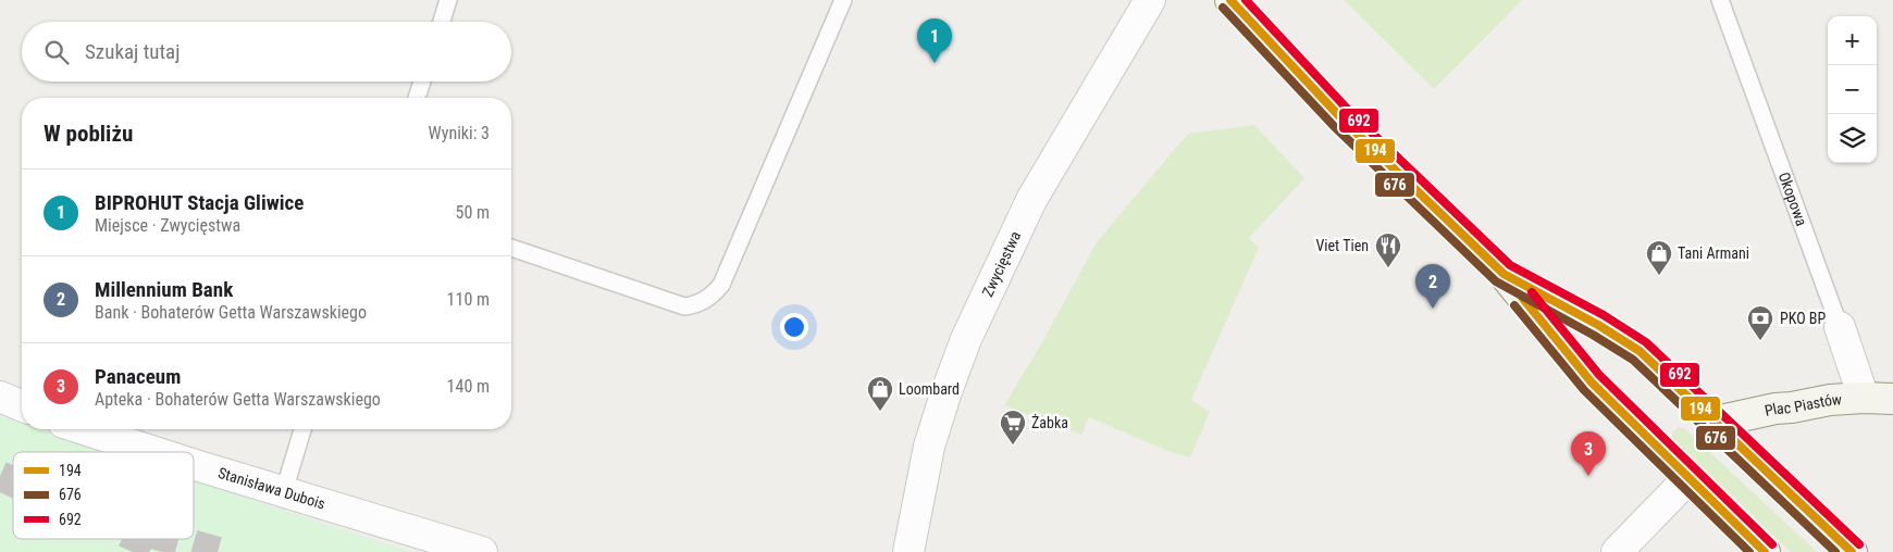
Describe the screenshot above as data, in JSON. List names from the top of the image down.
{
  "streets": {
    "main road": ["Plac Piastów"],
    "street": ["Okopowa", "Zwycięstwa", "Stanisława Dubois"]
  },
  "crossings": [
    ["Okopowa", "Plac Piastów"]
  ],
  "places": {
    "restaurant": ["Viet Tien"],
    "shop": ["Tani Armani", "Loombard"],
    "bank": ["PKO BP"],
    "supermarket": ["Żabka"]
  },
  "lines": ["transit line 194", "transit line 692", "transit line 676"],
  "legend": ["194", "676", "692"],
  "page": {
    "map_buttons": ["+", "−"],
    "pins": ["1", "2", "3"],
    "search": "Szukaj tutaj",
    "heading": ["W pobliżu", "Wyniki: 3"],
    "list": [
      {
        "mark": "1",
        "name": "BIPROHUT Stacja Gliwice",
        "note": "Miejsce · Zwycięstwa",
        "value": "50 m"
      },
      {
        "mark": "2",
        "name": "Millennium Bank",
        "note": "Bank · Bohaterów Getta Warszawskiego",
        "value": "110 m"
      },
      {
        "mark": "3",
        "name": "Panaceum",
        "note": "Apteka · Bohaterów Getta Warszawskiego",
        "value": "140 m"
      }
    ]
  }
}
